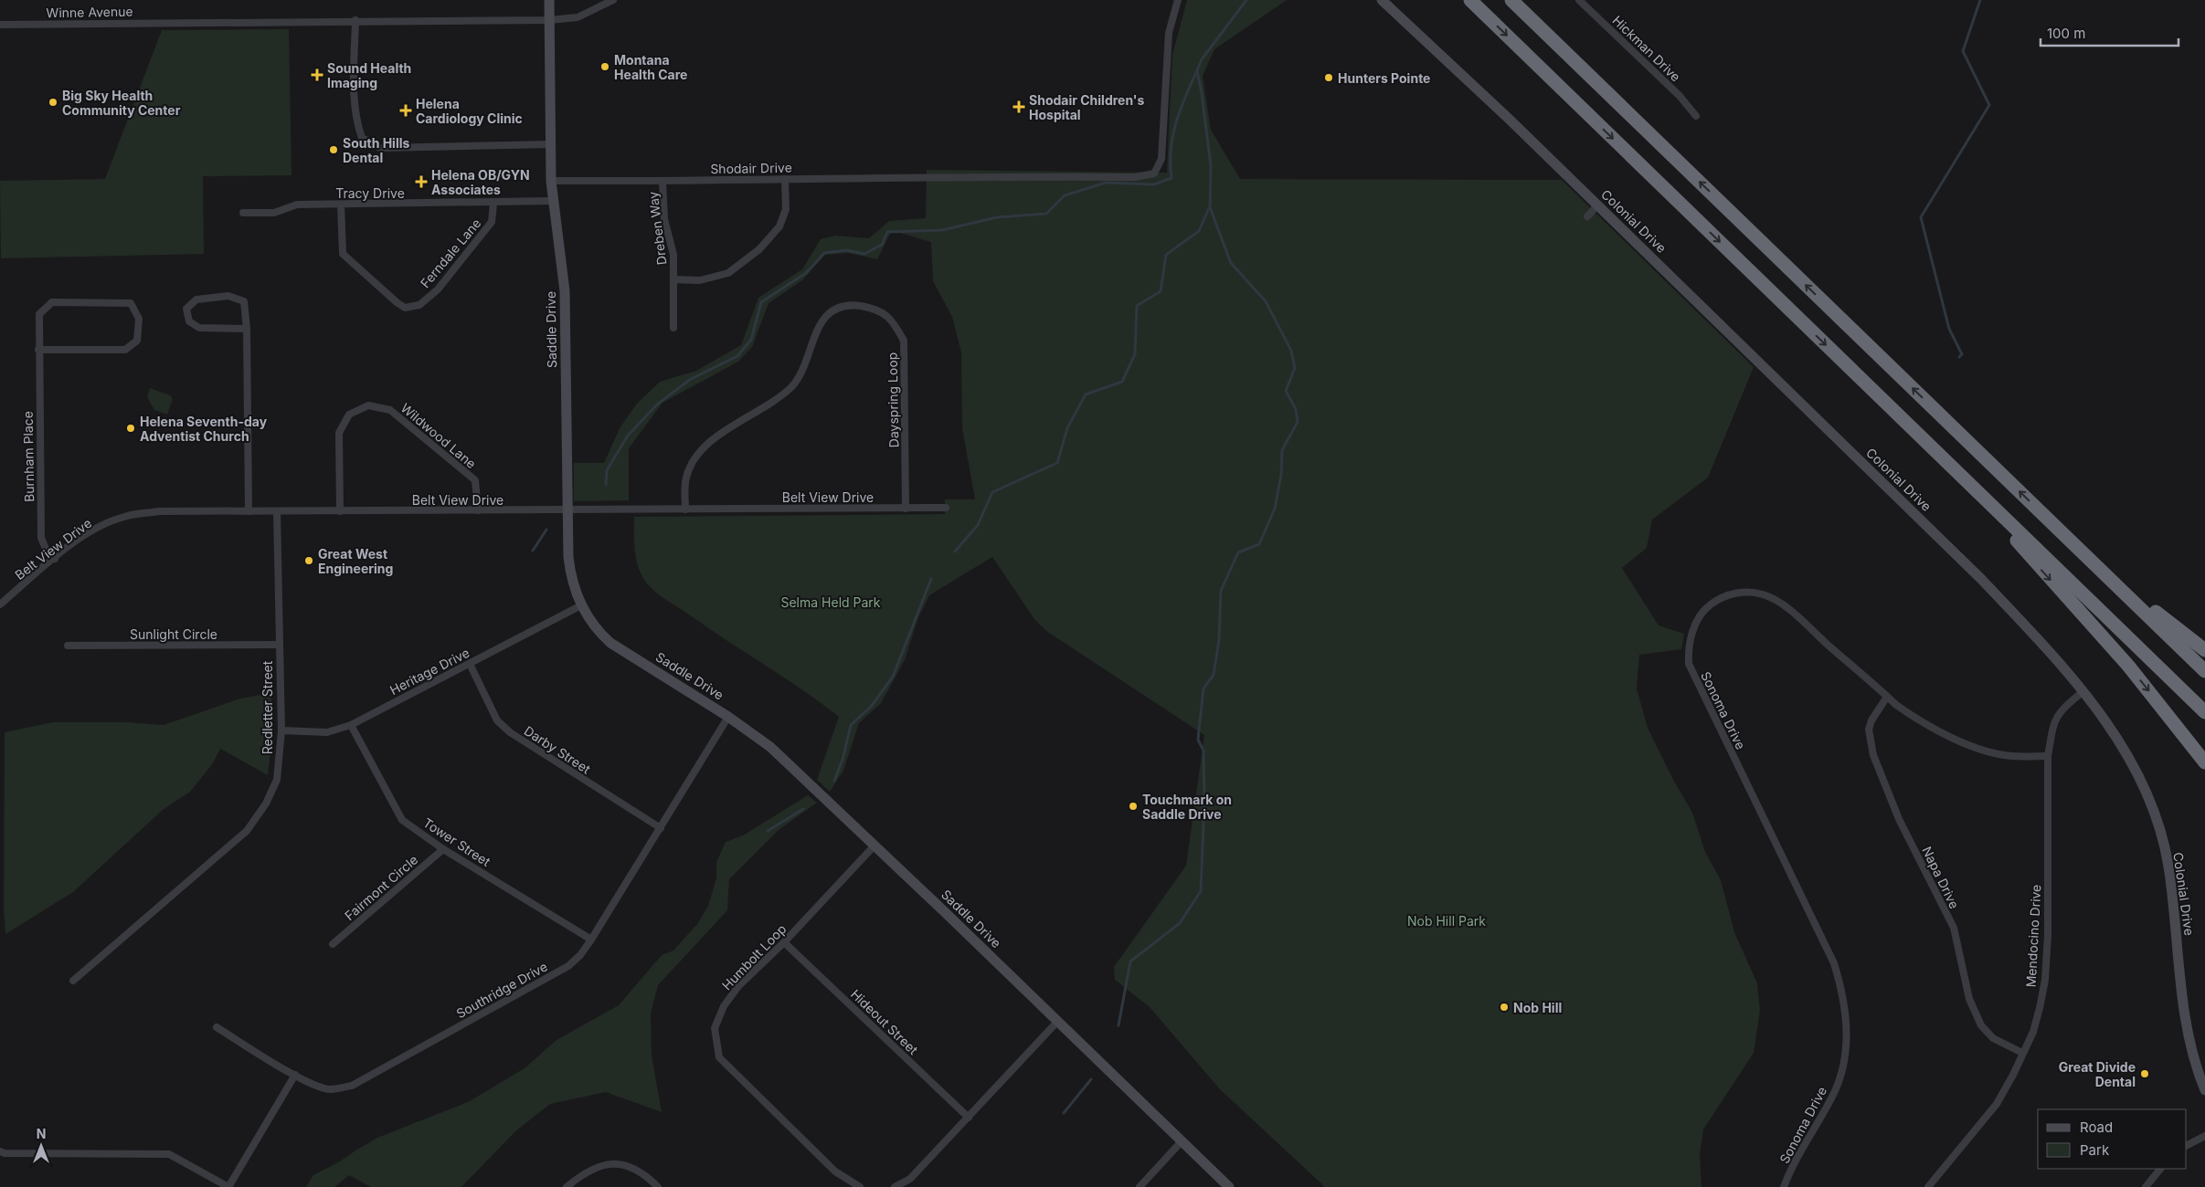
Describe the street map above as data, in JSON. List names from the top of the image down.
{
  "streets": {
    "street": [
      "Winne Avenue",
      "Hickman Drive",
      "Shodair Drive",
      "Tracy Drive",
      "Colonial Drive",
      "Dreben Way",
      "Ferndale Lane",
      "Saddle Drive",
      "Dayspring Loop",
      "Wildwood Lane",
      "Burnham Place",
      "Belt View Drive",
      "Sunlight Circle",
      "Heritage Drive",
      "Redletter Street",
      "Sonoma Drive",
      "Darby Street",
      "Tower Street",
      "Napa Drive",
      "Fairmont Circle",
      "Mendocino Drive",
      "Humbolt Loop",
      "Southridge Drive",
      "Hideout Street"
    ]
  },
  "crossings": [
    ["Winne Avenue", "Saddle Drive"],
    ["Shodair Drive", "Dreben Way"],
    ["Shodair Drive", "Saddle Drive"],
    ["Tracy Drive", "Ferndale Lane"],
    ["Tracy Drive", "Saddle Drive"],
    ["Colonial Drive", "Mendocino Drive"],
    ["Saddle Drive", "Belt View Drive"],
    ["Saddle Drive", "Heritage Drive"],
    ["Saddle Drive", "Humbolt Loop"],
    ["Saddle Drive", "Southridge Drive"],
    ["Dayspring Loop", "Belt View Drive"],
    ["Wildwood Lane", "Belt View Drive"],
    ["Burnham Place", "Belt View Drive"],
    ["Belt View Drive", "Redletter Street"],
    ["Sunlight Circle", "Redletter Street"],
    ["Heritage Drive", "Redletter Street"],
    ["Heritage Drive", "Darby Street"],
    ["Heritage Drive", "Tower Street"],
    ["Sonoma Drive", "Napa Drive"],
    ["Sonoma Drive", "Mendocino Drive"],
    ["Darby Street", "Southridge Drive"],
    ["Tower Street", "Fairmont Circle"],
    ["Tower Street", "Southridge Drive"],
    ["Napa Drive", "Mendocino Drive"],
    ["Humbolt Loop", "Hideout Street"]
  ],
  "parks": ["Selma Held Park", "Nob Hill Park"],
  "places": {
    "other": [
      "Montana Health Care",
      "Hunters Pointe",
      "Big Sky Health Community Center",
      "South Hills Dental",
      "Helena Seventh-day Adventist Church",
      "Great West Engineering",
      "Touchmark on Saddle Drive",
      "Nob Hill",
      "Great Divide Dental"
    ],
    "health": [
      "Sound Health Imaging",
      "Shodair Children's Hospital",
      "Helena Cardiology Clinic",
      "Helena OB/GYN Associates"
    ]
  },
  "legend": ["Road", "Park"],
  "scale_bar": "100 m",
  "north": "top"
}
